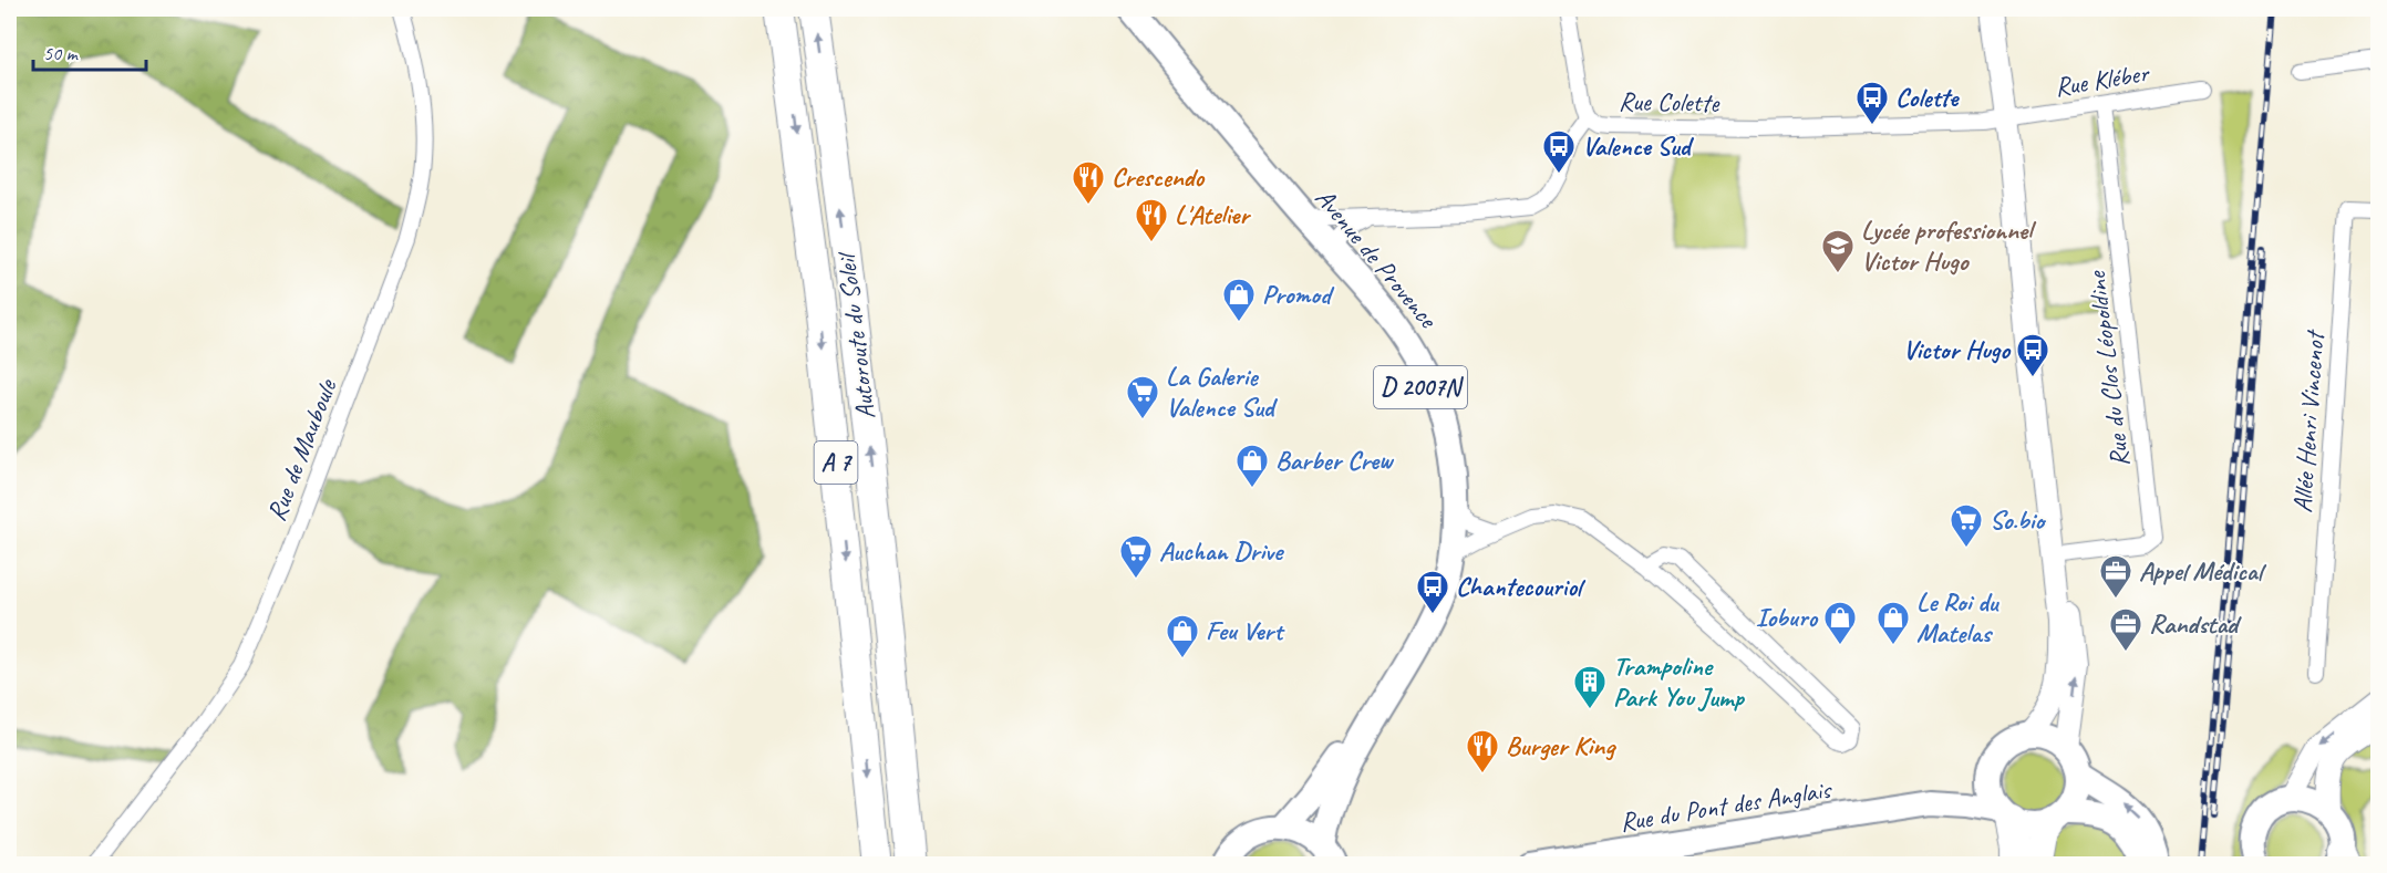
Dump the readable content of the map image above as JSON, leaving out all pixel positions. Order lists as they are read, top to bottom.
{
  "streets": {
    "highway": ["Autoroute du Soleil", "A 7"],
    "main road": ["Avenue de Provence", "D 2007N", "Rue du Pont des Anglais"],
    "street": [
      "Rue Kléber",
      "Rue Colette",
      "Rue du Clos Léopoldine",
      "Allée Henri Vincenot",
      "Rue de Mauboule"
    ]
  },
  "crossings": [
    ["Rue Kléber", "Rue Colette"],
    ["Rue Kléber", "Rue du Clos Léopoldine"],
    ["Rue Colette", "Avenue de Provence"]
  ],
  "places": {
    "bus stop": [
      "Colette",
      "Valence Sud",
      "Victor Hugo",
      "Chantecouriol"
    ],
    "restaurant": ["Crescendo", "L'Atelier", "Burger King"],
    "school or university": ["Lycée professionnel Victor Hugo"],
    "shop": [
      "Promod",
      "Barber Crew",
      "Ioburo",
      "Le Roi du Matelas",
      "Feu Vert"
    ],
    "supermarket": ["La Galerie Valence Sud", "So.bio", "Auchan Drive"],
    "office": ["Appel Médical", "Randstad"],
    "building": ["Trampoline Park You Jump"]
  },
  "scale_bar": "50 m"
}
